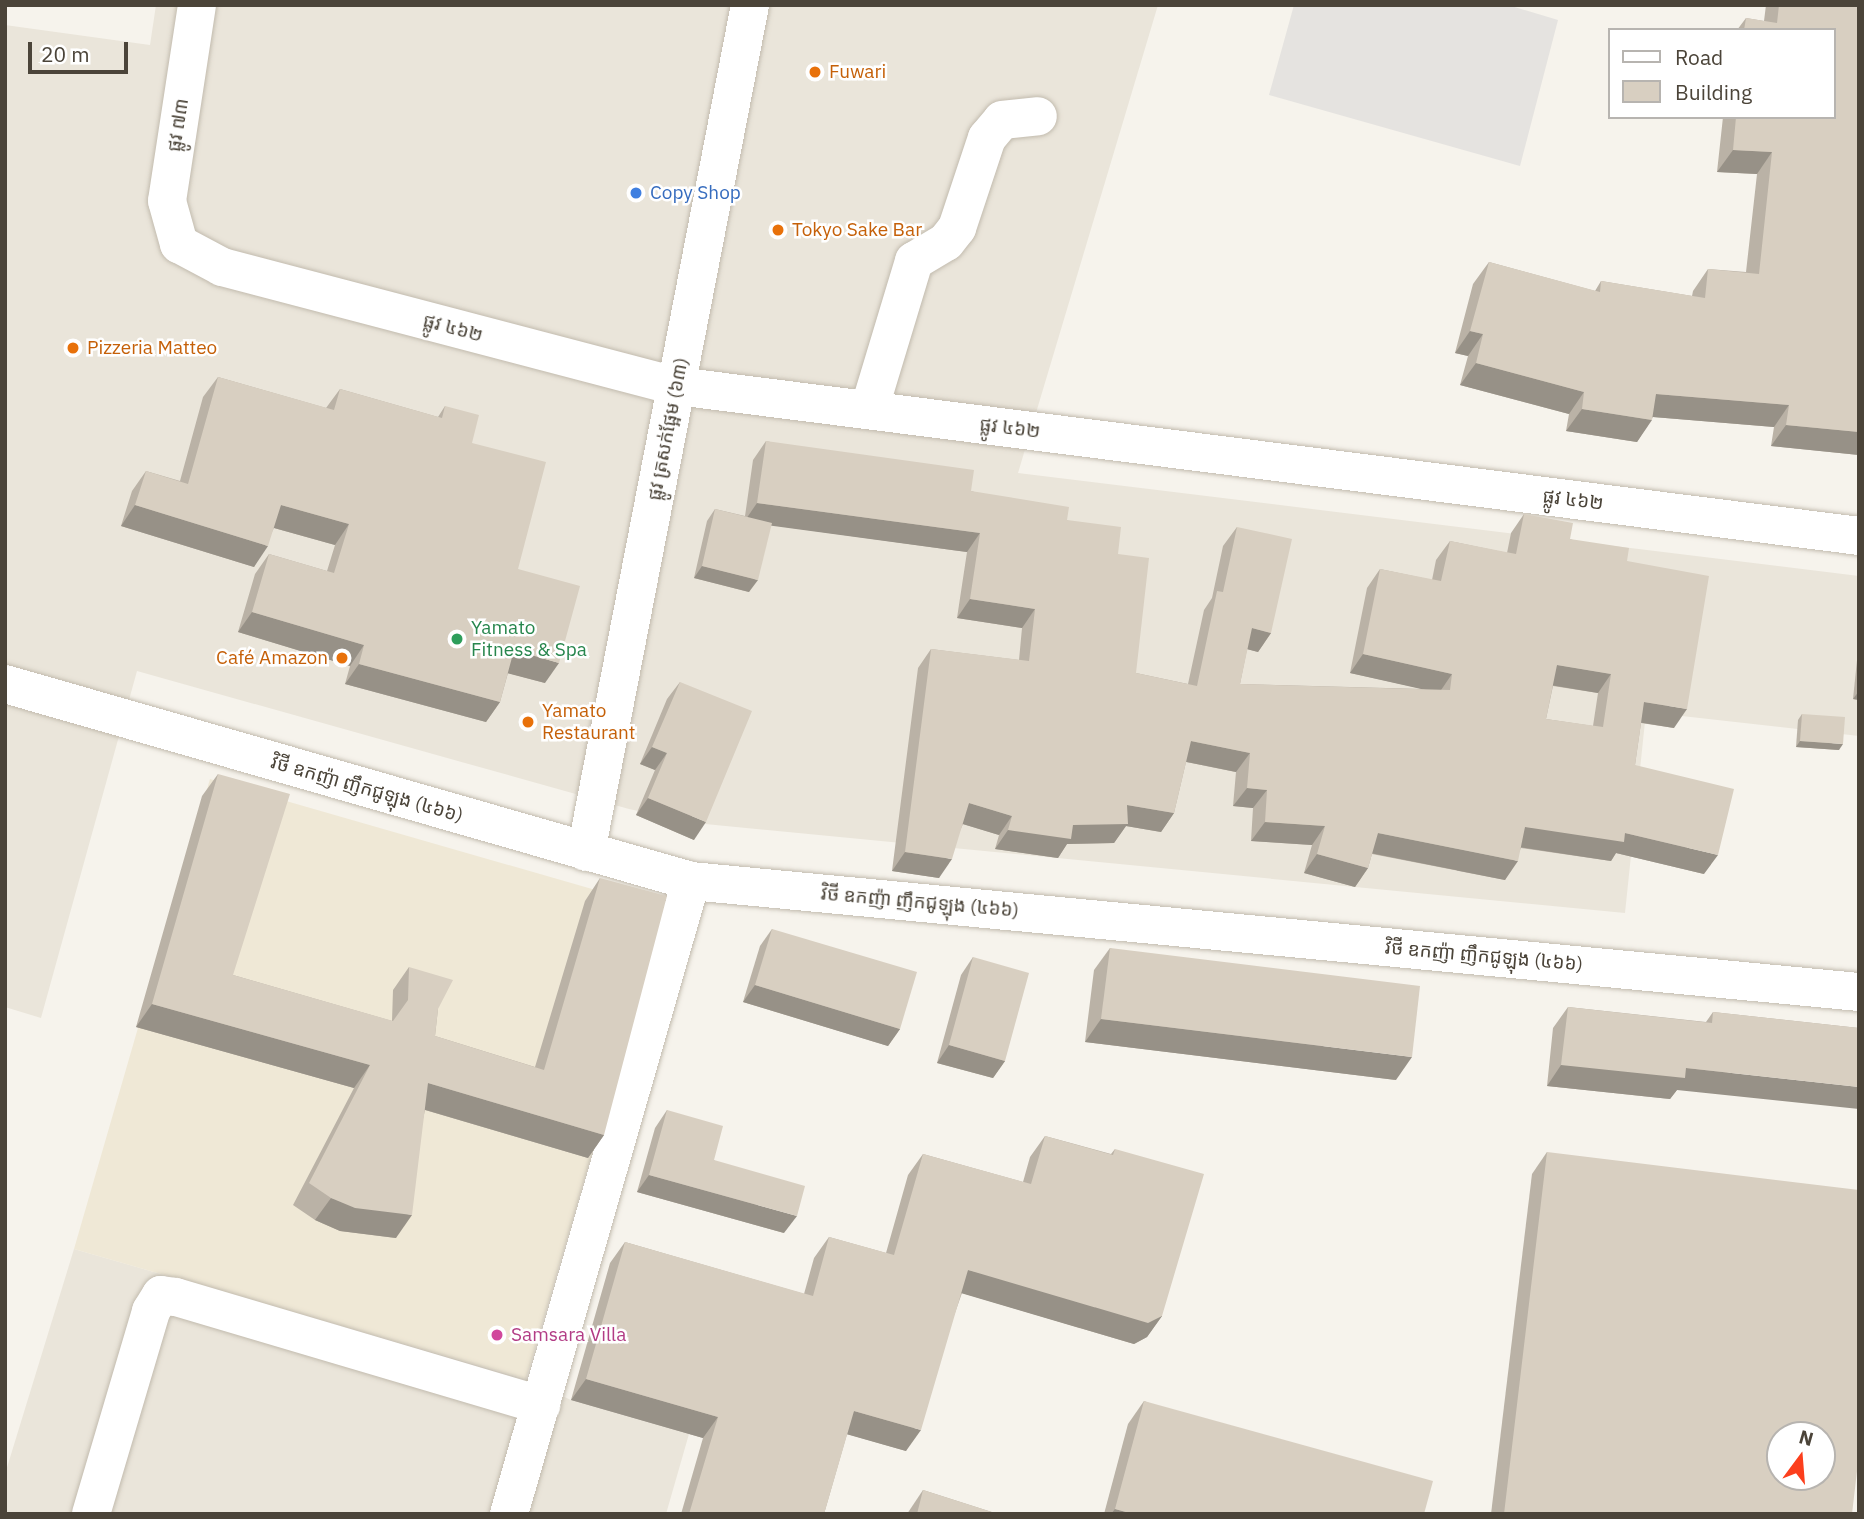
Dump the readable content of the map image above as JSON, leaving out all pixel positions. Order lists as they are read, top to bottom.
{
  "streets": {
    "street": [
      "ផ្លូវ ៧៣",
      "ផ្លូវ ៤៦២",
      "ផ្លូវ ត្រសក់ផ្អែម (៦៣)",
      "វិថី ឧកញ៉ា ញឹកជូឡុង (៤៦៦)"
    ]
  },
  "crossings": [
    ["ផ្លូវ ៧៣", "ផ្លូវ ៤៦២"],
    ["ផ្លូវ ៤៦២", "ផ្លូវ ត្រសក់ផ្អែម (៦៣)"],
    ["ផ្លូវ ត្រសក់ផ្អែម (៦៣)", "វិថី ឧកញ៉ា ញឹកជូឡុង (៤៦៦)"]
  ],
  "places": [
    "Fuwari",
    "Copy Shop",
    "Tokyo Sake Bar",
    "Pizzeria Matteo",
    "Yamato Fitness & Spa",
    "Café Amazon",
    "Yamato Restaurant",
    "Samsara Villa"
  ],
  "legend": ["Road", "Building"],
  "scale_bar": "20 m",
  "north": "top"
}
